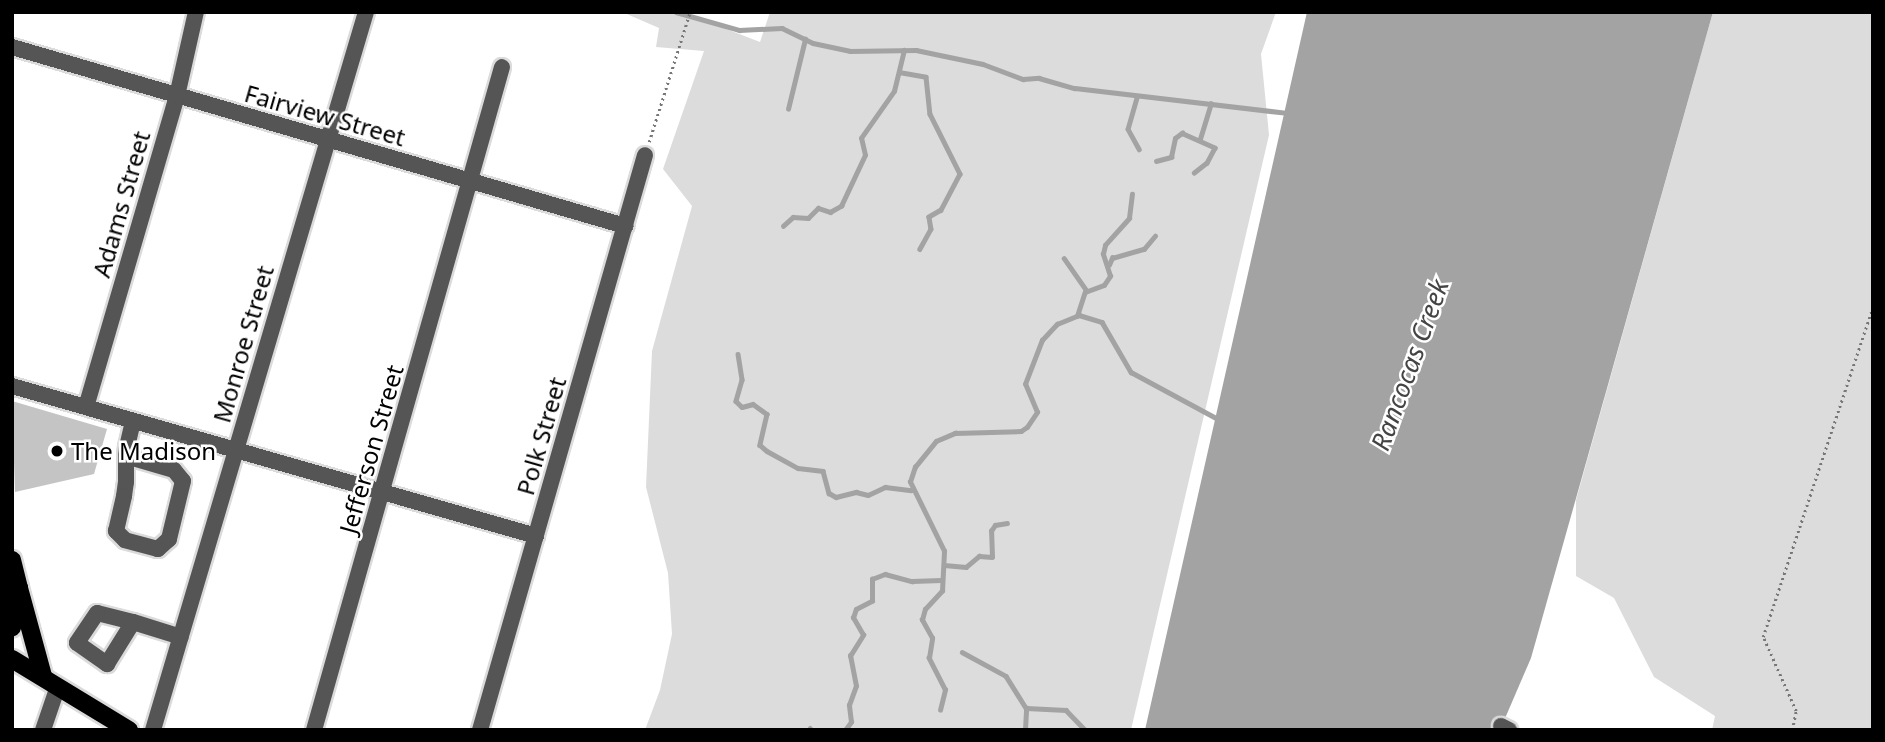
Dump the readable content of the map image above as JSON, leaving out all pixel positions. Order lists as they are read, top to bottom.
{
  "streets": {
    "street": [
      "Fairview Street",
      "Adams Street",
      "Monroe Street",
      "Polk Street",
      "Jefferson Street"
    ]
  },
  "crossings": [
    ["Fairview Street", "Adams Street"],
    ["Fairview Street", "Monroe Street"],
    ["Fairview Street", "Polk Street"],
    ["Fairview Street", "Jefferson Street"]
  ],
  "water": ["Rancocas Creek"],
  "places": ["The Madison"]
}
